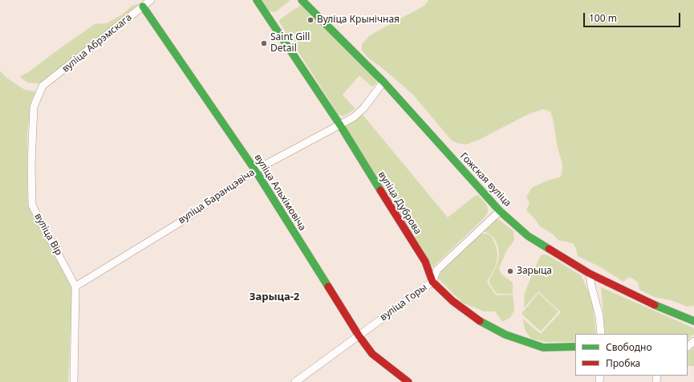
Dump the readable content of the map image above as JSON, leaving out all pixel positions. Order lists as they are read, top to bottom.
{
  "streets": {
    "street": [
      "вуліца Абрэмскага",
      "Гожская вуліца",
      "вуліца Альхімовіча",
      "вуліца Баранцэвіча",
      "вуліца Дуброва",
      "вуліца Вір",
      "вуліца Горы"
    ]
  },
  "crossings": [
    ["вуліца Абрэмскага", "вуліца Альхімовіча"],
    ["вуліца Абрэмскага", "вуліца Вір"],
    ["Гожская вуліца", "вуліца Баранцэвіча"],
    ["Гожская вуліца", "вуліца Горы"],
    ["вуліца Альхімовіча", "вуліца Баранцэвіча"],
    ["вуліца Альхімовіча", "вуліца Горы"],
    ["вуліца Баранцэвіча", "вуліца Дуброва"],
    ["вуліца Баранцэвіча", "вуліца Вір"],
    ["вуліца Дуброва", "вуліца Горы"]
  ],
  "districts": ["Зарыца-2"],
  "places": ["Вуліца Крынічная", "Saint Gill Detail", "Зарыца"],
  "legend": ["Свободно", "Пробка"],
  "scale_bar": "100 m"
}
